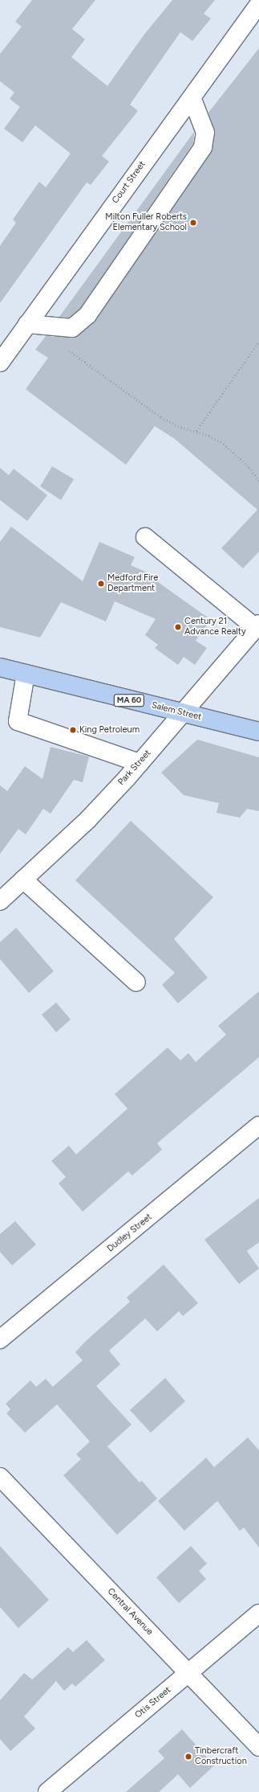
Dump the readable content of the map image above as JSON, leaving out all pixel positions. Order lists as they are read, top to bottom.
{
  "streets": {
    "main road": ["MA 60", "Salem Street"],
    "street": [
      "Court Street",
      "Park Street",
      "Dudley Street",
      "Central Avenue",
      "Otis Street"
    ]
  },
  "crossings": [
    ["Salem Street", "Park Street"],
    ["Central Avenue", "Otis Street"]
  ],
  "places": [
    "Milton Fuller Roberts Elementary School",
    "Medford Fire Department",
    "Century 21 Advance Realty",
    "King Petroleum",
    "Tinbercraft Construction"
  ]
}
